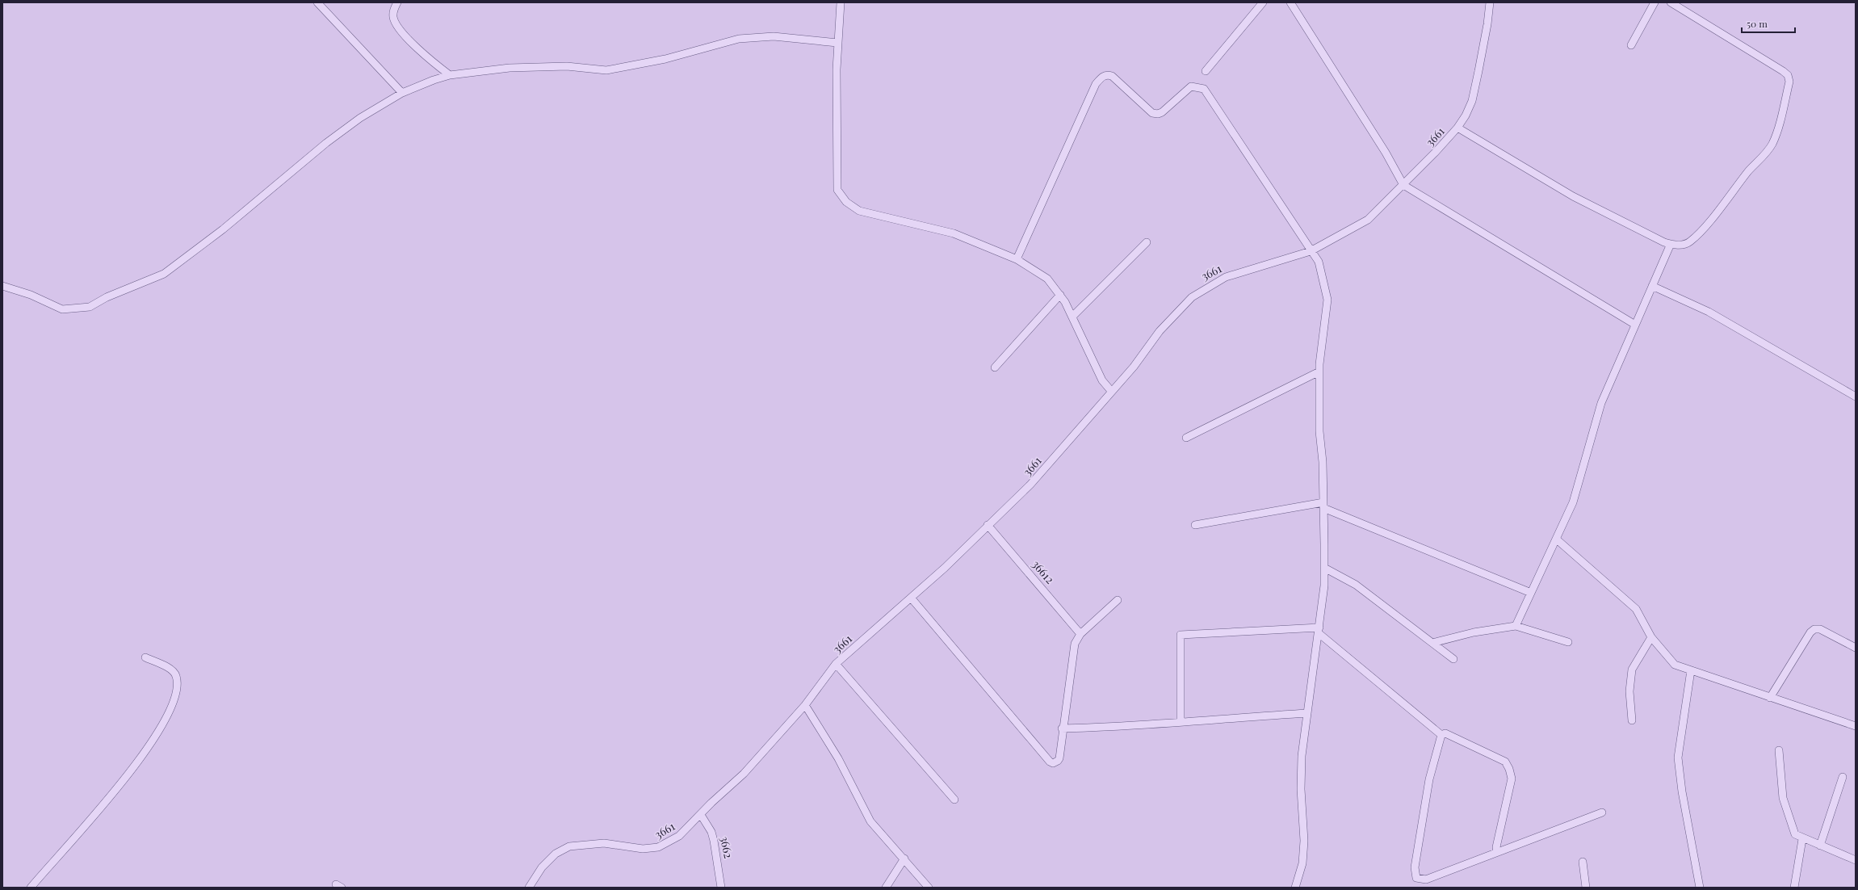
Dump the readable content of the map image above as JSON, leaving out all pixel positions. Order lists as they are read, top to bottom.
{
  "streets": {
    "street": ["3661", "36612", "3662"]
  },
  "crossings": [
    ["3661", "36612"],
    ["3661", "3662"]
  ],
  "scale_bar": "50 m"
}
